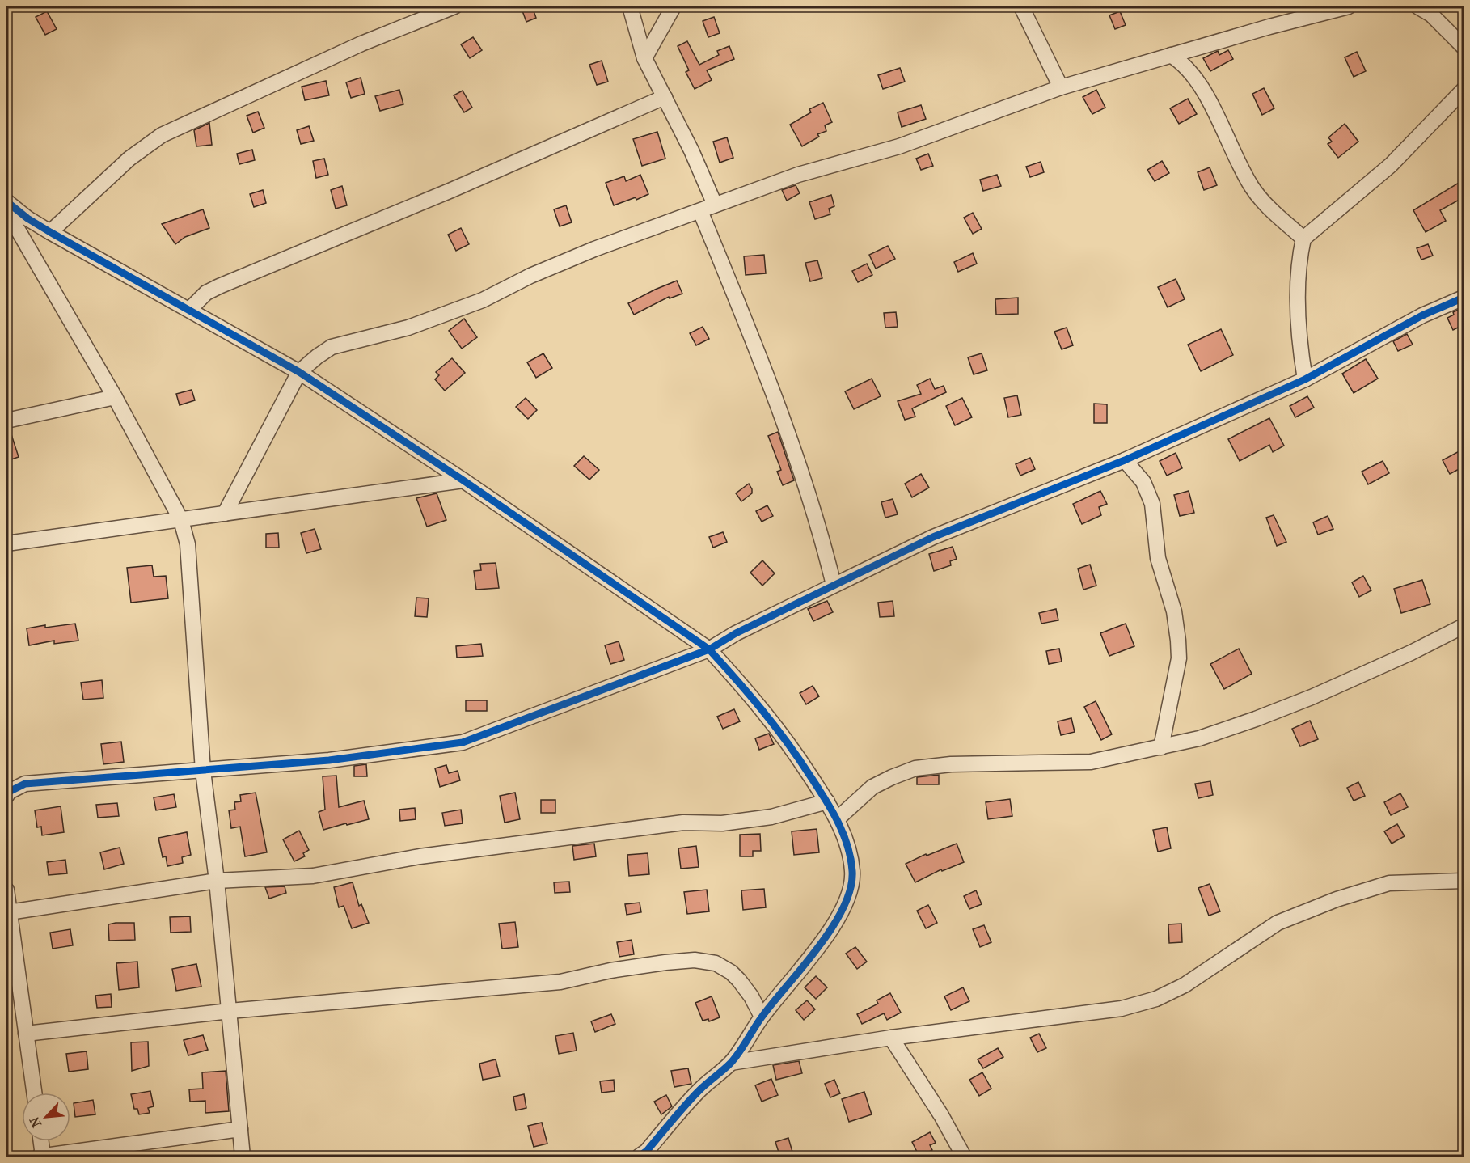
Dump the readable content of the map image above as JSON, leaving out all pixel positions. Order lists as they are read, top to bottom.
{
  "north": "bottom left"
}
